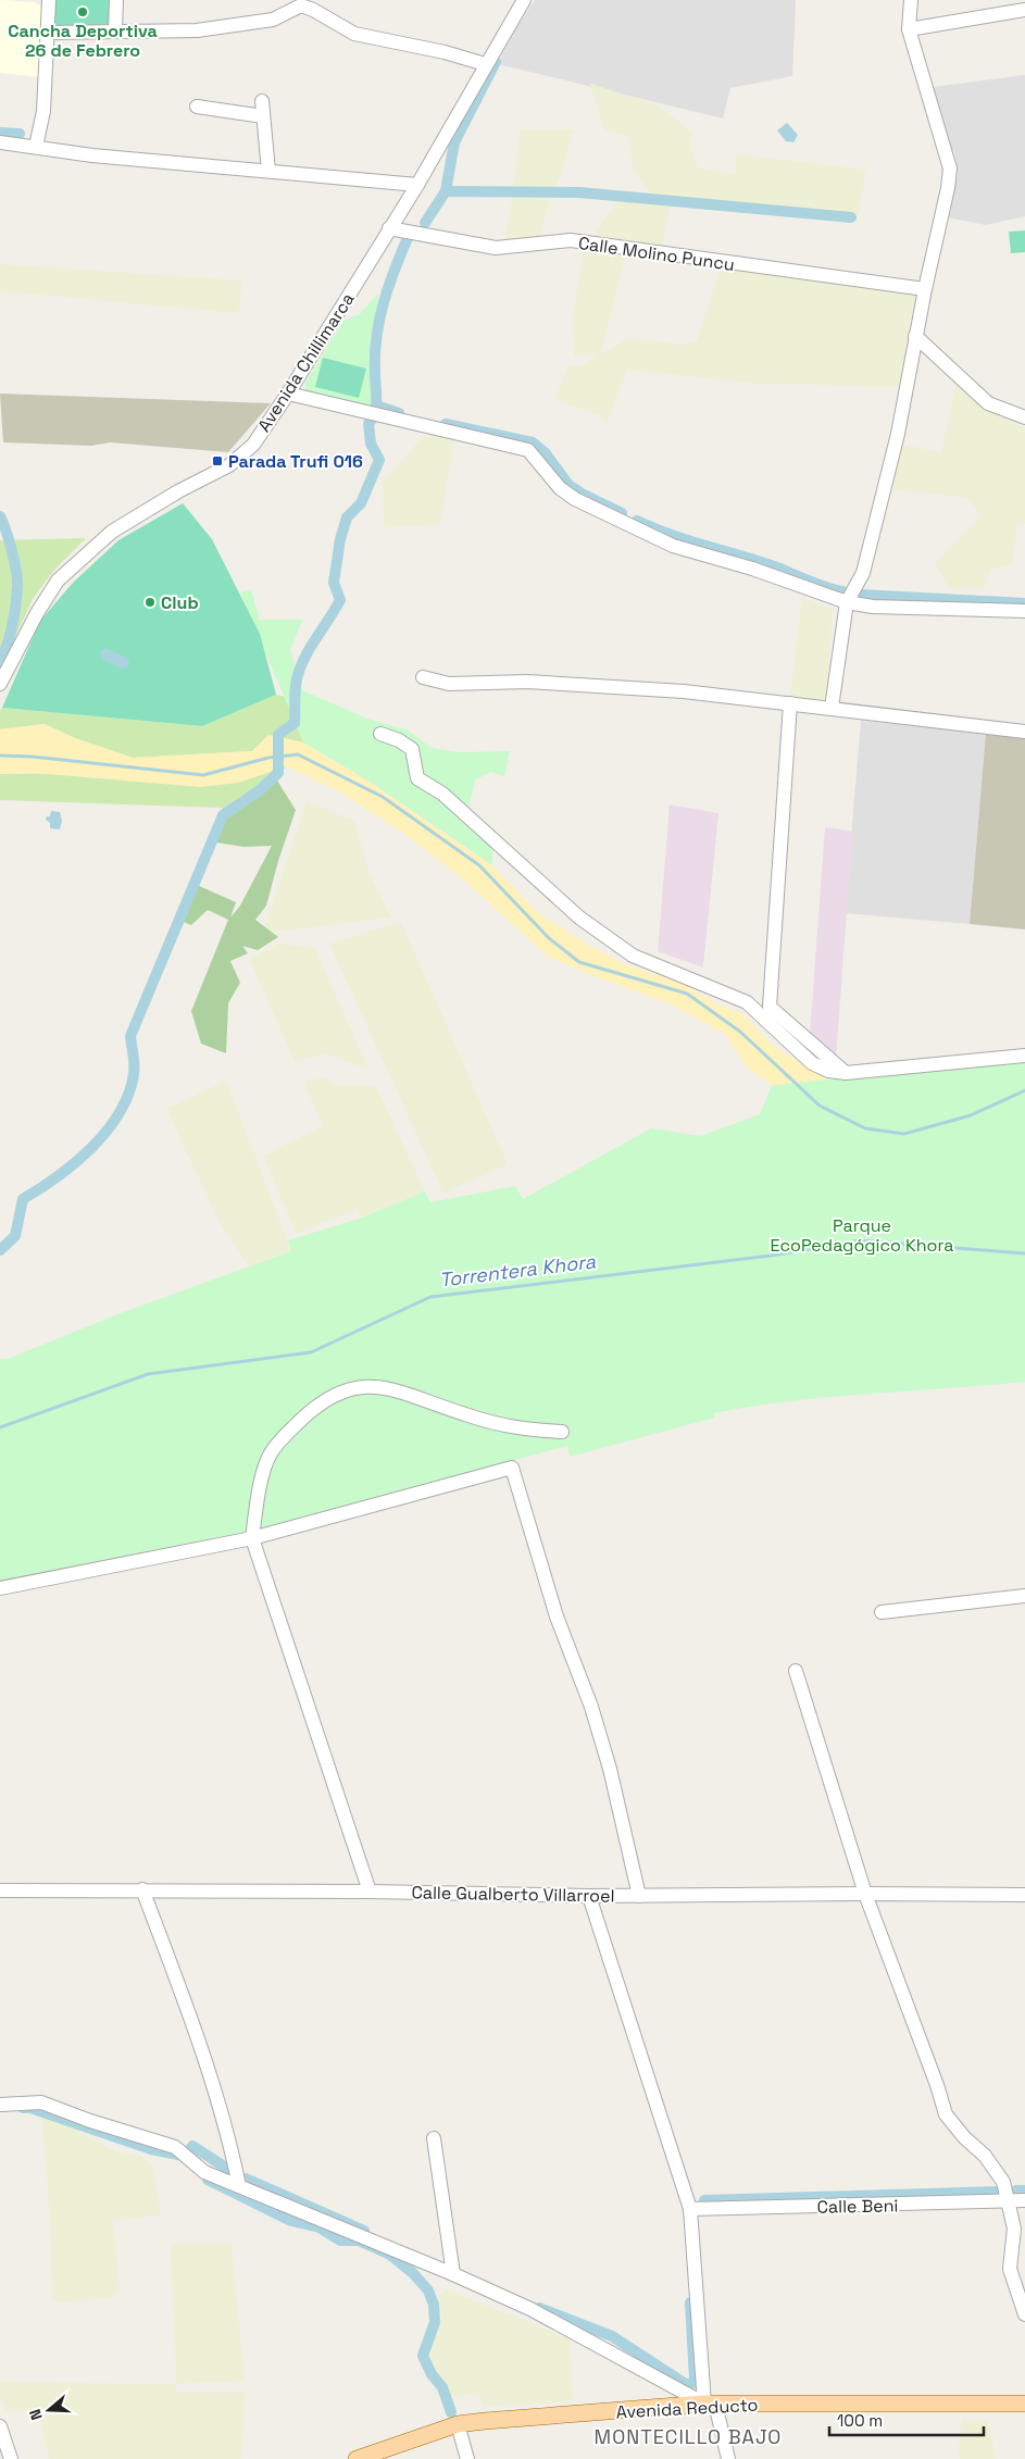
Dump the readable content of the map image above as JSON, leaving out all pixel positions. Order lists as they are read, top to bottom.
{
  "streets": {
    "main road": ["Avenida Reducto"],
    "street": [
      "Calle Molino Puncu",
      "Avenida Chillimarca",
      "Calle Gualberto Villarroel",
      "Calle Beni"
    ]
  },
  "crossings": [
    ["Calle Molino Puncu", "Avenida Chillimarca"]
  ],
  "districts": ["MONTECILLO BAJO"],
  "water": ["Torrentera Khora"],
  "parks": ["Parque EcoPedagógico Khora"],
  "places": {
    "other": ["Cancha Deportiva 26 de Febrero", "Club"],
    "transit": ["Parada Trufi 016"]
  },
  "scale_bar": "100 m",
  "north": "left"
}
